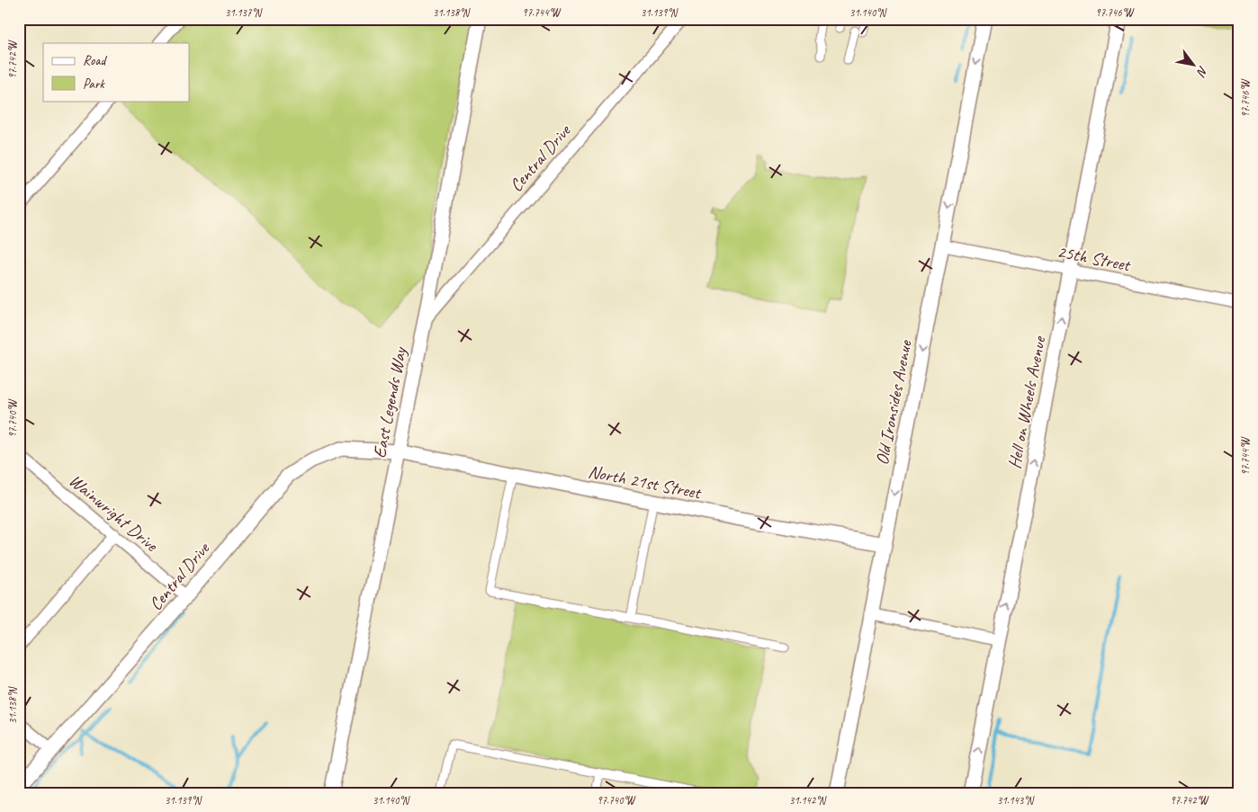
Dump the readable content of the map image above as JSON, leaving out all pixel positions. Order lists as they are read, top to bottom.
{
  "streets": {
    "street": [
      "Central Drive",
      "25th Street",
      "East Legends Way",
      "Old Ironsides Avenue",
      "Hell on Wheels Avenue",
      "North 21st Street",
      "Wainwright Drive"
    ]
  },
  "crossings": [
    ["Central Drive", "East Legends Way"],
    ["Central Drive", "North 21st Street"],
    ["Central Drive", "Wainwright Drive"],
    ["25th Street", "Old Ironsides Avenue"],
    ["25th Street", "Hell on Wheels Avenue"],
    ["East Legends Way", "North 21st Street"],
    ["Old Ironsides Avenue", "North 21st Street"]
  ],
  "one_way": ["Old Ironsides Avenue", "Hell on Wheels Avenue"],
  "legend": ["Road", "Park"],
  "north": "bottom right",
  "coordinates": [
    "31.137°N",
    "31.138°N",
    "97.744°W",
    "31.139°N",
    "31.140°N",
    "97.746°W",
    "97.742°W",
    "97.740°W",
    "31.142°N",
    "31.143°N"
  ]
}
